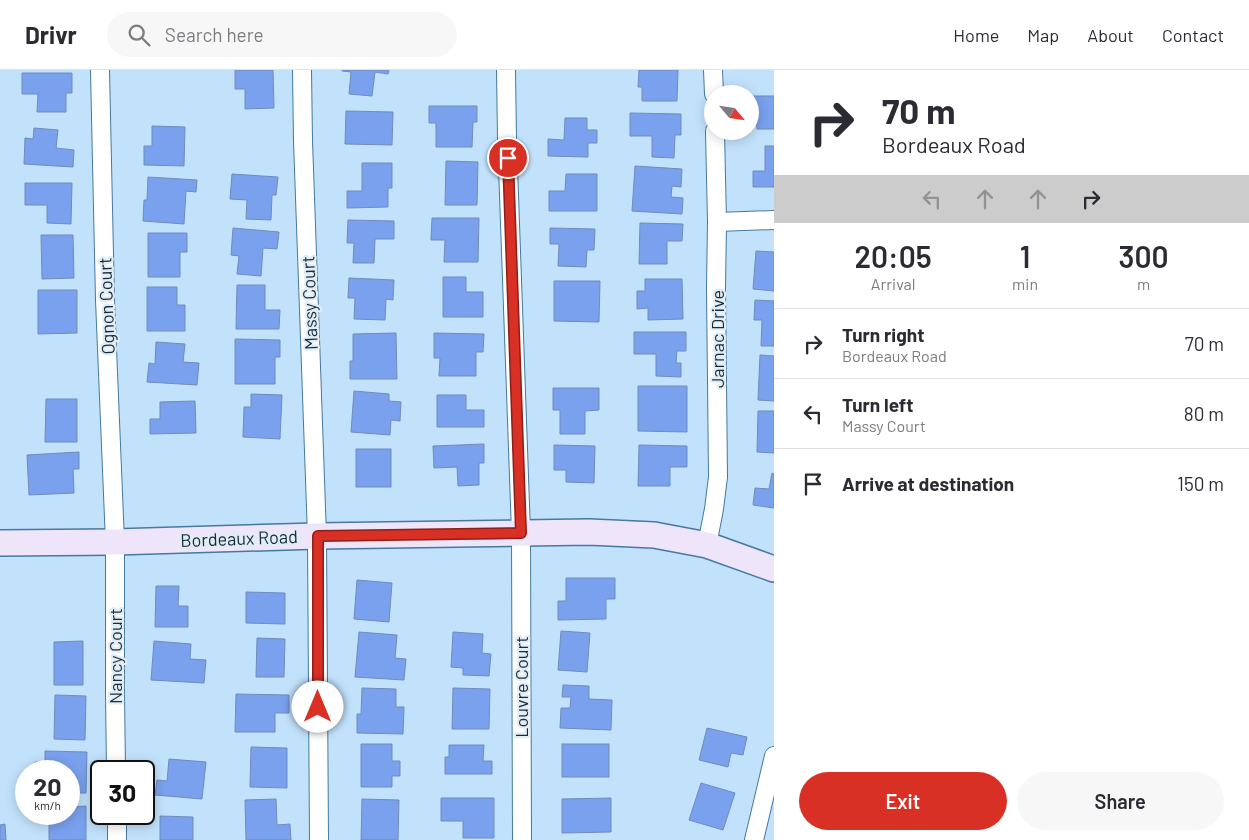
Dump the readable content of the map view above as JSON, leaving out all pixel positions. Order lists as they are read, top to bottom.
{
  "streets": {
    "street": [
      "Massy Court",
      "Ognon Court",
      "Jarnac Drive",
      "Bordeaux Road",
      "Nancy Court",
      "Louvre Court"
    ]
  },
  "crossings": [
    ["Massy Court", "Bordeaux Road"],
    ["Ognon Court", "Bordeaux Road"],
    ["Ognon Court", "Nancy Court"],
    ["Jarnac Drive", "Bordeaux Road"],
    ["Bordeaux Road", "Nancy Court"],
    ["Bordeaux Road", "Louvre Court"]
  ],
  "north": "bottom right",
  "page": {
    "header": "Drivr",
    "search": "Search here",
    "nav": [
      "Home",
      "Map",
      "About",
      "Contact"
    ],
    "turn": ["70 m", "Bordeaux Road"],
    "eta": [
      "20:05",
      "Arrival",
      "1",
      "min",
      "300",
      "m"
    ],
    "list": [
      {
        "name": "Turn right",
        "note": "Bordeaux Road",
        "value": "70 m"
      },
      {
        "name": "Turn left",
        "note": "Massy Court",
        "value": "80 m"
      },
      {
        "name": "Arrive at destination",
        "value": "150 m"
      }
    ],
    "speed": "20 km/h",
    "limit": "30",
    "buttons": ["Exit", "Share"]
  }
}
